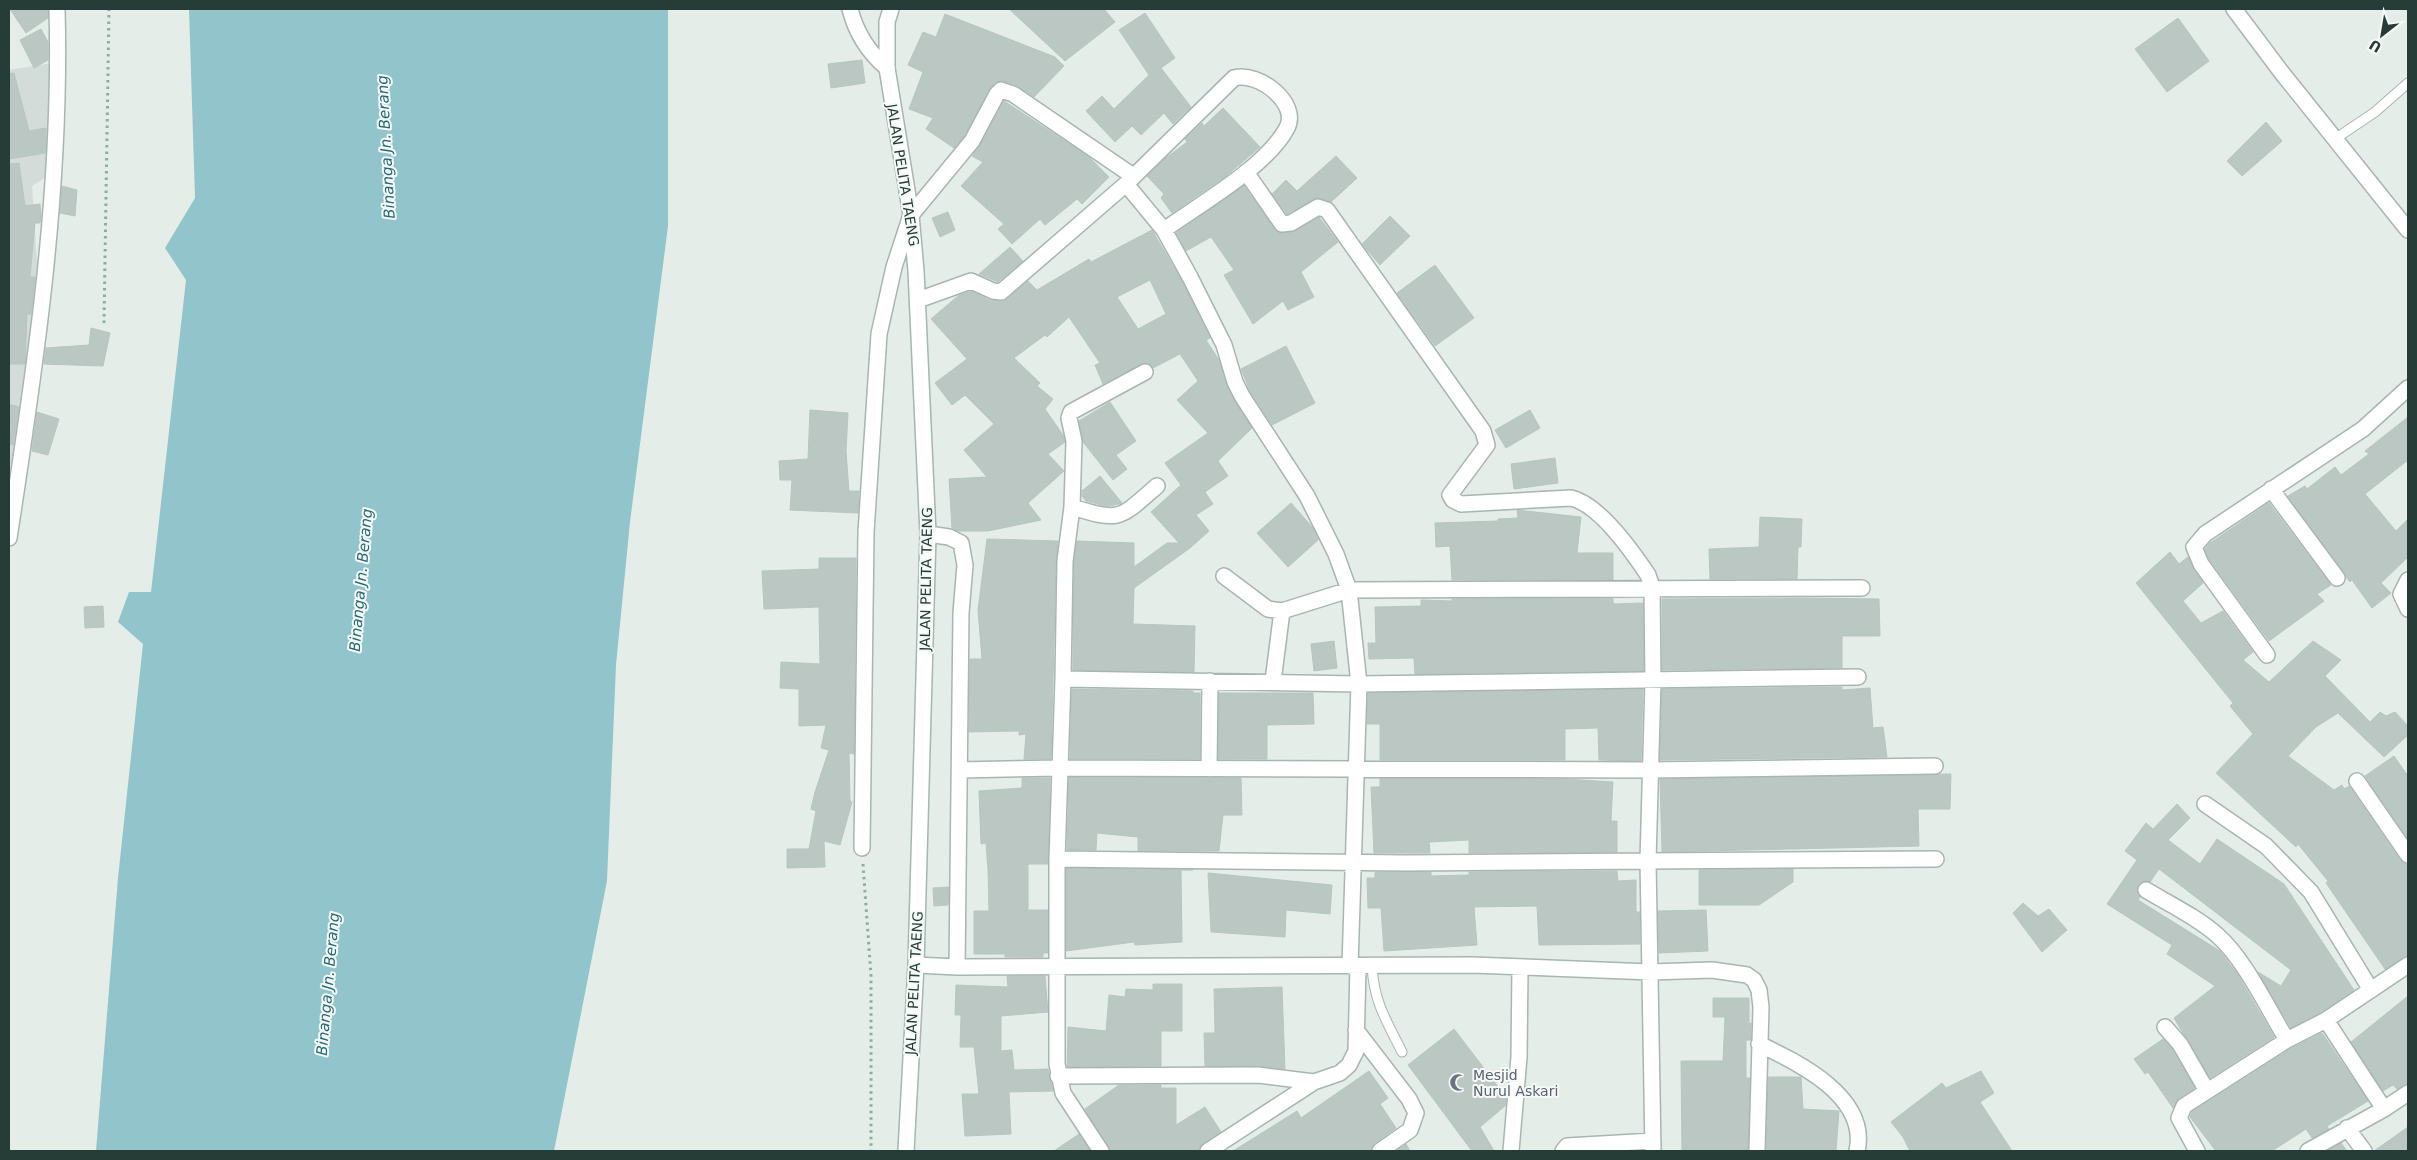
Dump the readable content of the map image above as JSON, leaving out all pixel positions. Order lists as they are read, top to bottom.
{
  "streets": {
    "street": ["JALAN PELITA TAENG"]
  },
  "water": ["Binanga Jn. Berang"],
  "places": {
    "mosque": ["Mesjid Nurul Askari"]
  },
  "north": "bottom left"
}
